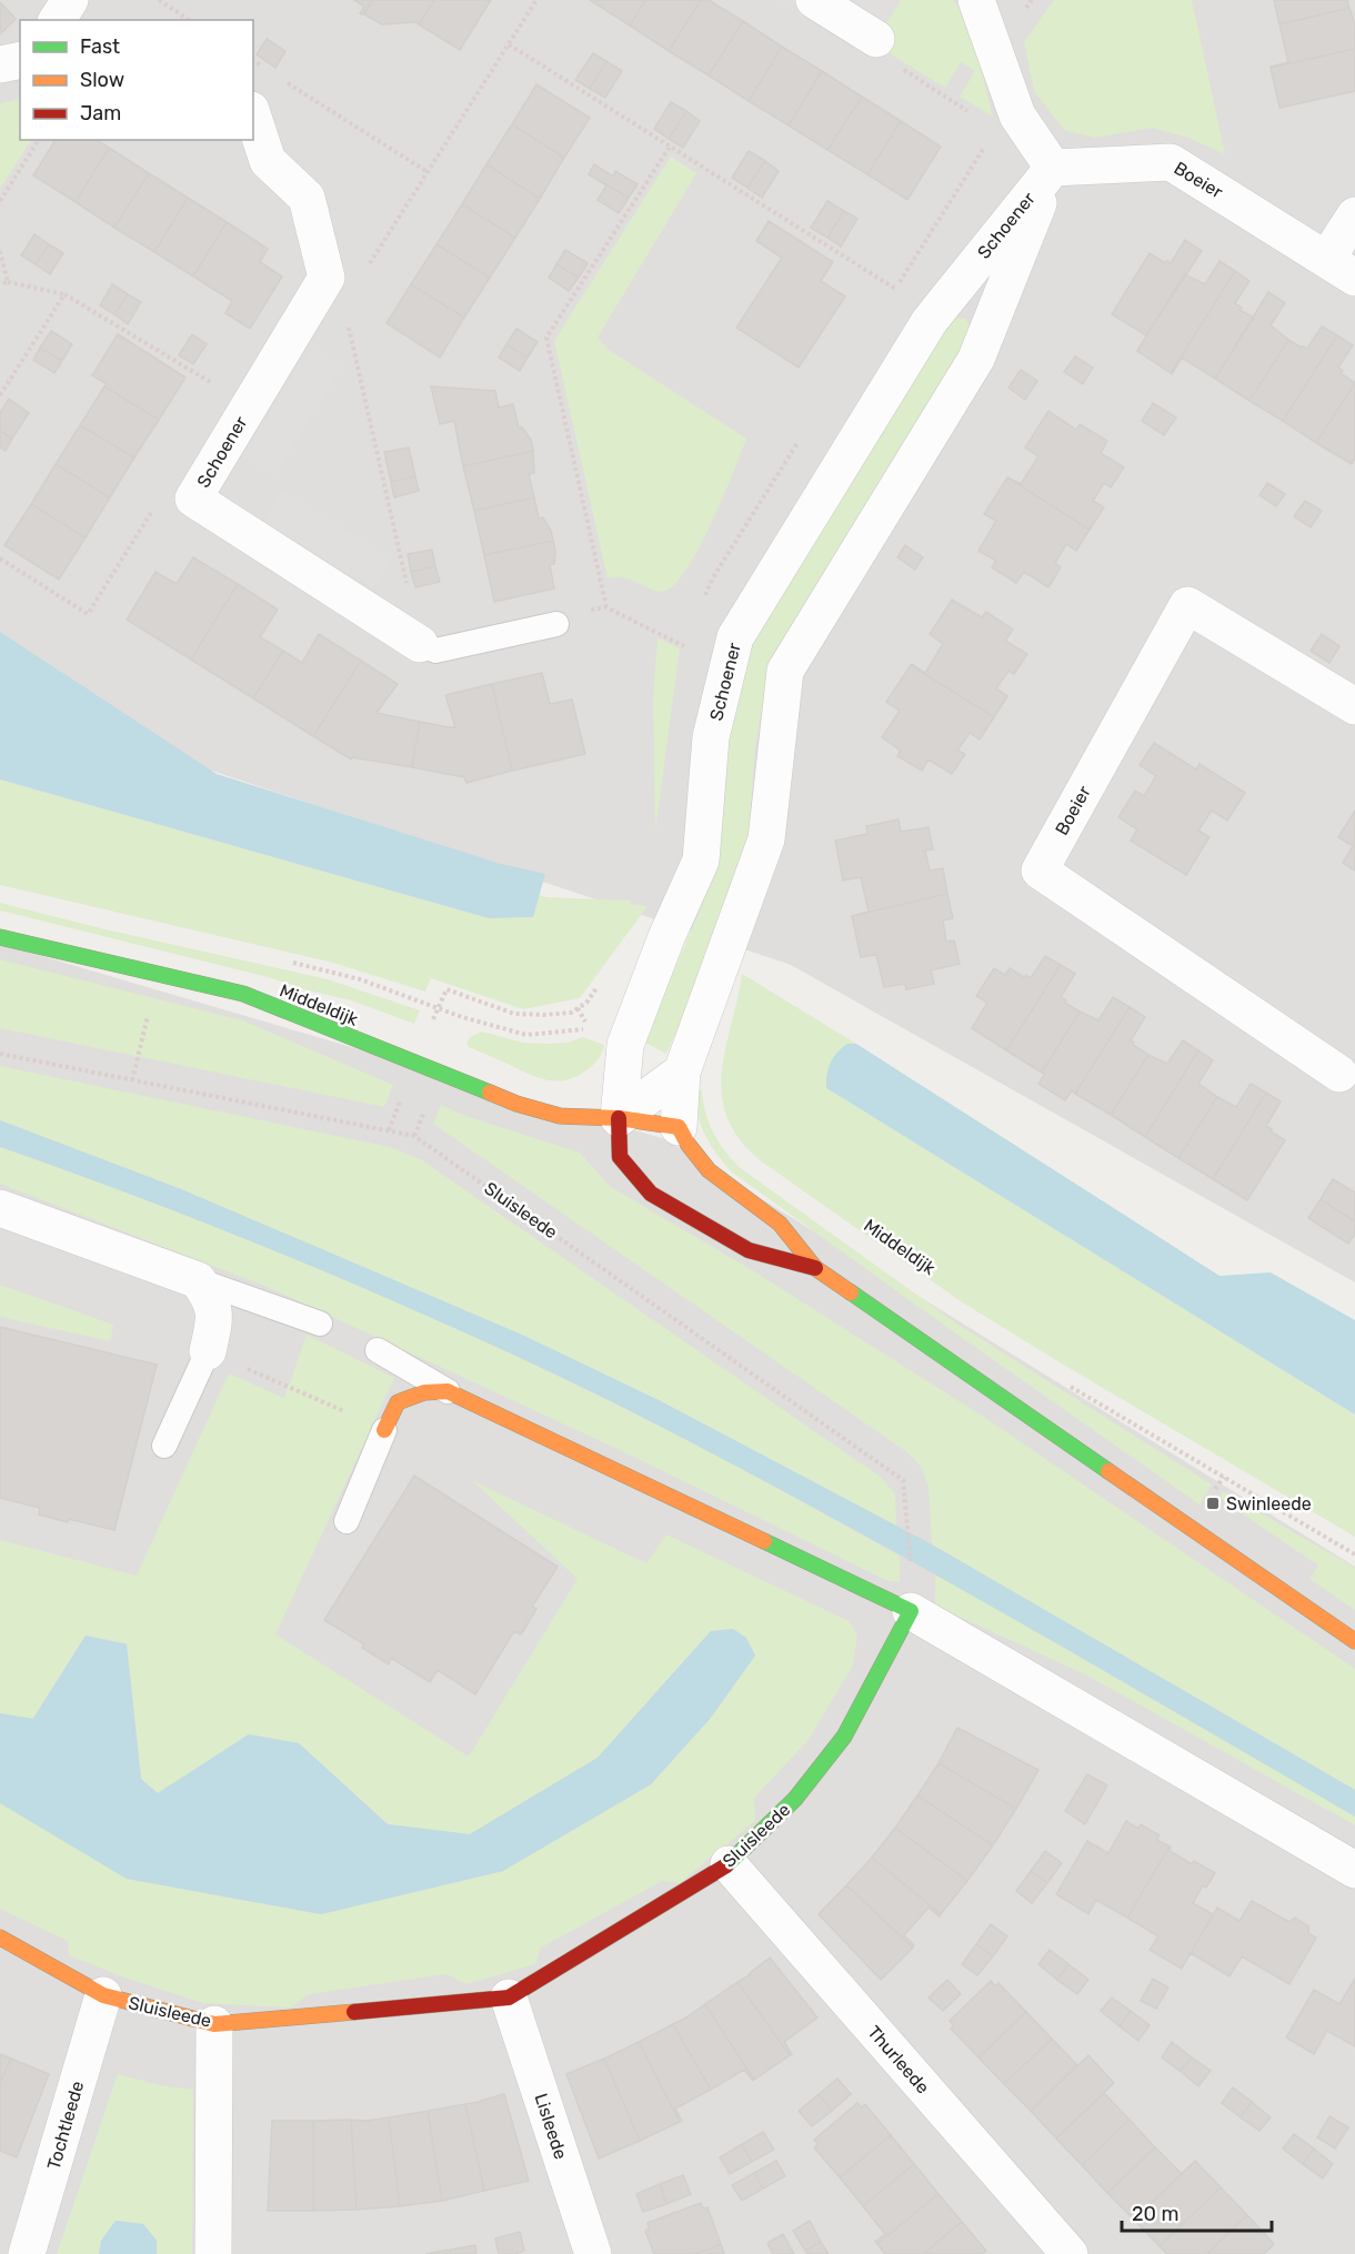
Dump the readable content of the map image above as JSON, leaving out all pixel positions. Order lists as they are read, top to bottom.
{
  "streets": {
    "street": [
      "Boeier",
      "Schoener",
      "Middeldijk",
      "Sluisleede",
      "Thurleede",
      "Tochtleede",
      "Lisleede"
    ]
  },
  "crossings": [
    ["Boeier", "Schoener"],
    ["Schoener", "Middeldijk"],
    ["Sluisleede", "Thurleede"],
    ["Sluisleede", "Tochtleede"],
    ["Sluisleede", "Lisleede"]
  ],
  "places": {
    "transit": ["Swinleede"]
  },
  "legend": ["Fast", "Slow", "Jam"],
  "scale_bar": "20 m"
}
